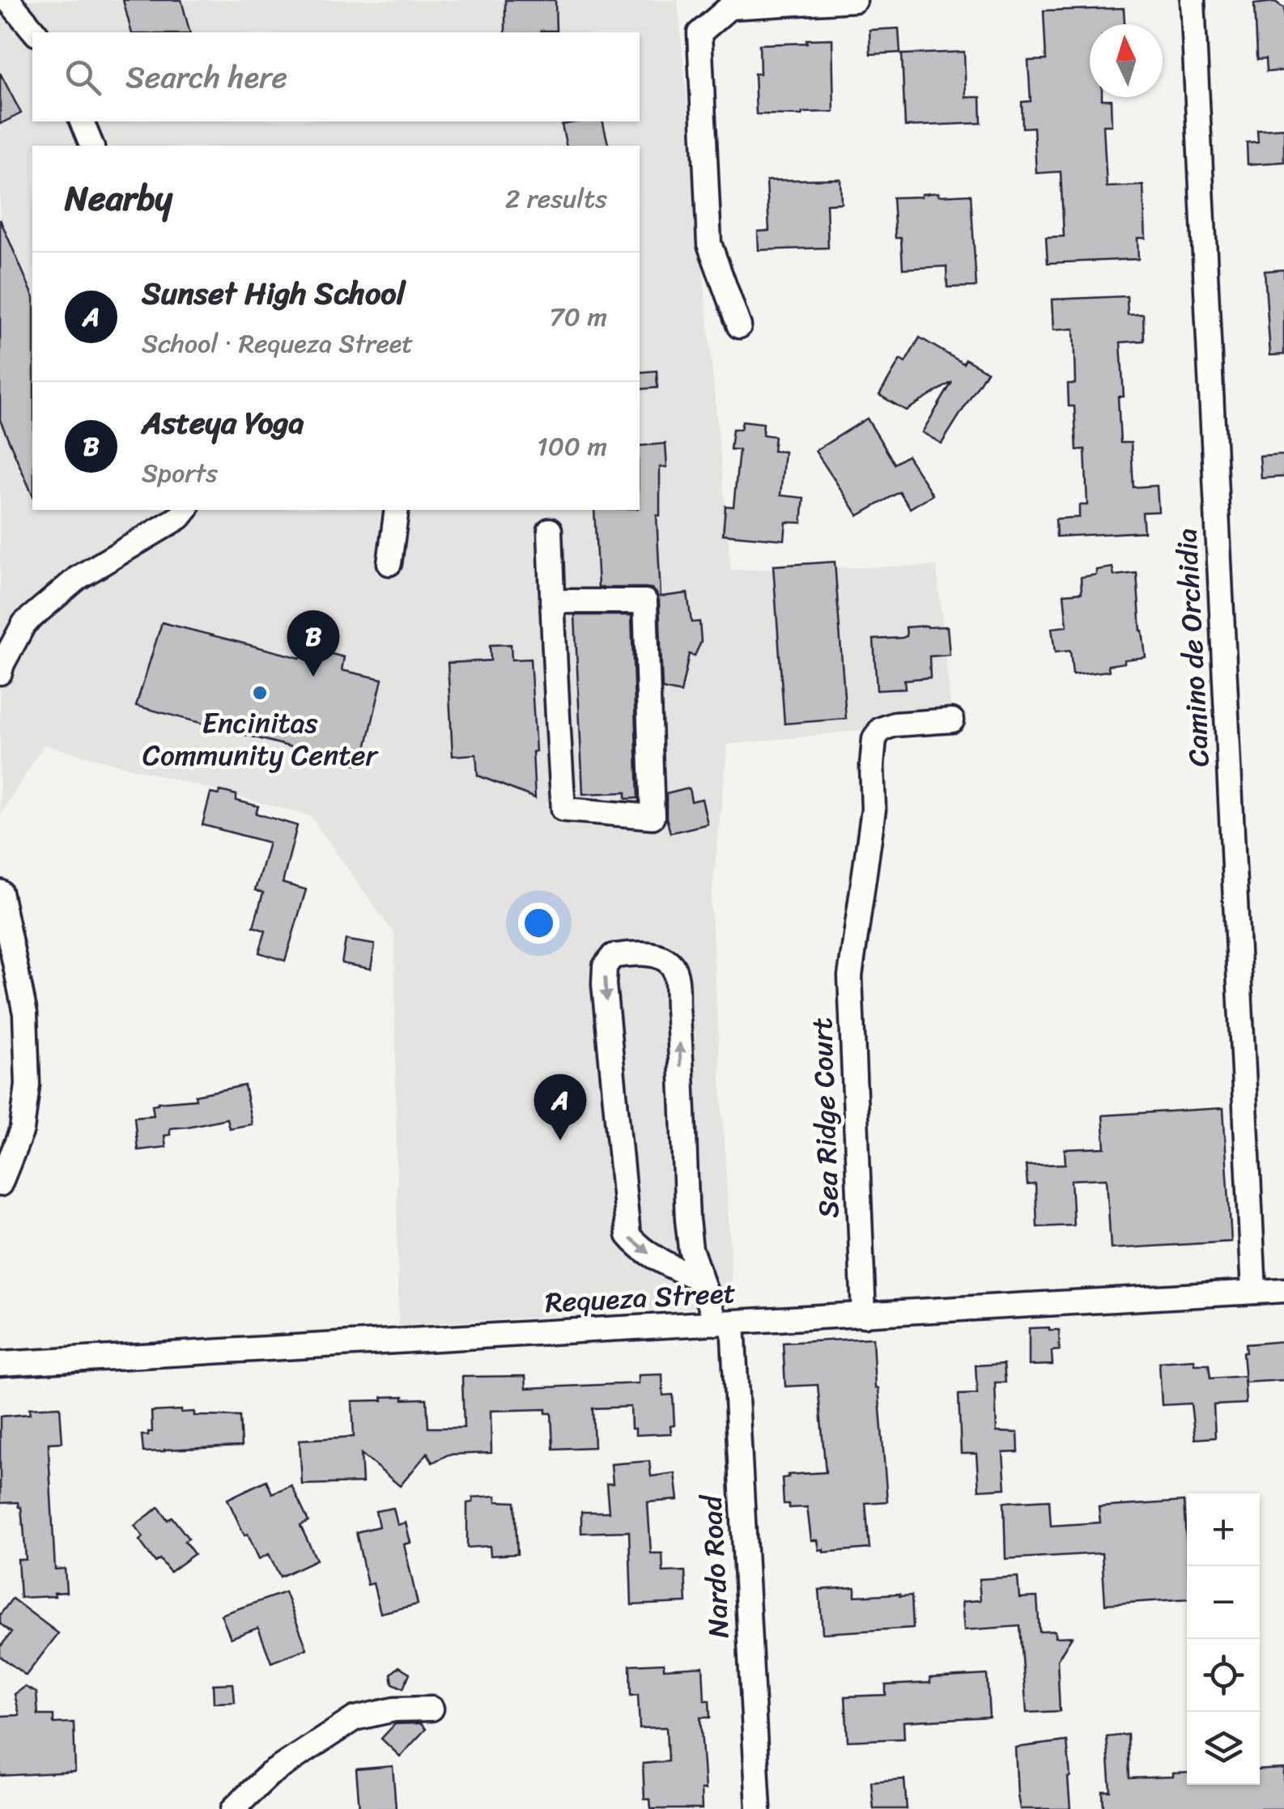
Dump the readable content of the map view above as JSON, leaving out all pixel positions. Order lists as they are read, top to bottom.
{
  "streets": {
    "street": [
      "Camino de Orchidia",
      "Sea Ridge Court",
      "Requeza Street",
      "Nardo Road"
    ]
  },
  "crossings": [
    ["Camino de Orchidia", "Requeza Street"],
    ["Sea Ridge Court", "Requeza Street"],
    ["Requeza Street", "Nardo Road"]
  ],
  "places": ["Encinitas Community Center"],
  "north": "top",
  "page": {
    "search": "Search here",
    "heading": ["Nearby", "2 results"],
    "list": [
      {
        "mark": "A",
        "name": "Sunset High School",
        "note": "School · Requeza Street",
        "value": "70 m"
      },
      {
        "mark": "B",
        "name": "Asteya Yoga",
        "note": "Sports",
        "value": "100 m"
      }
    ],
    "pins": ["B", "A"],
    "map_buttons": ["+", "−"]
  }
}
